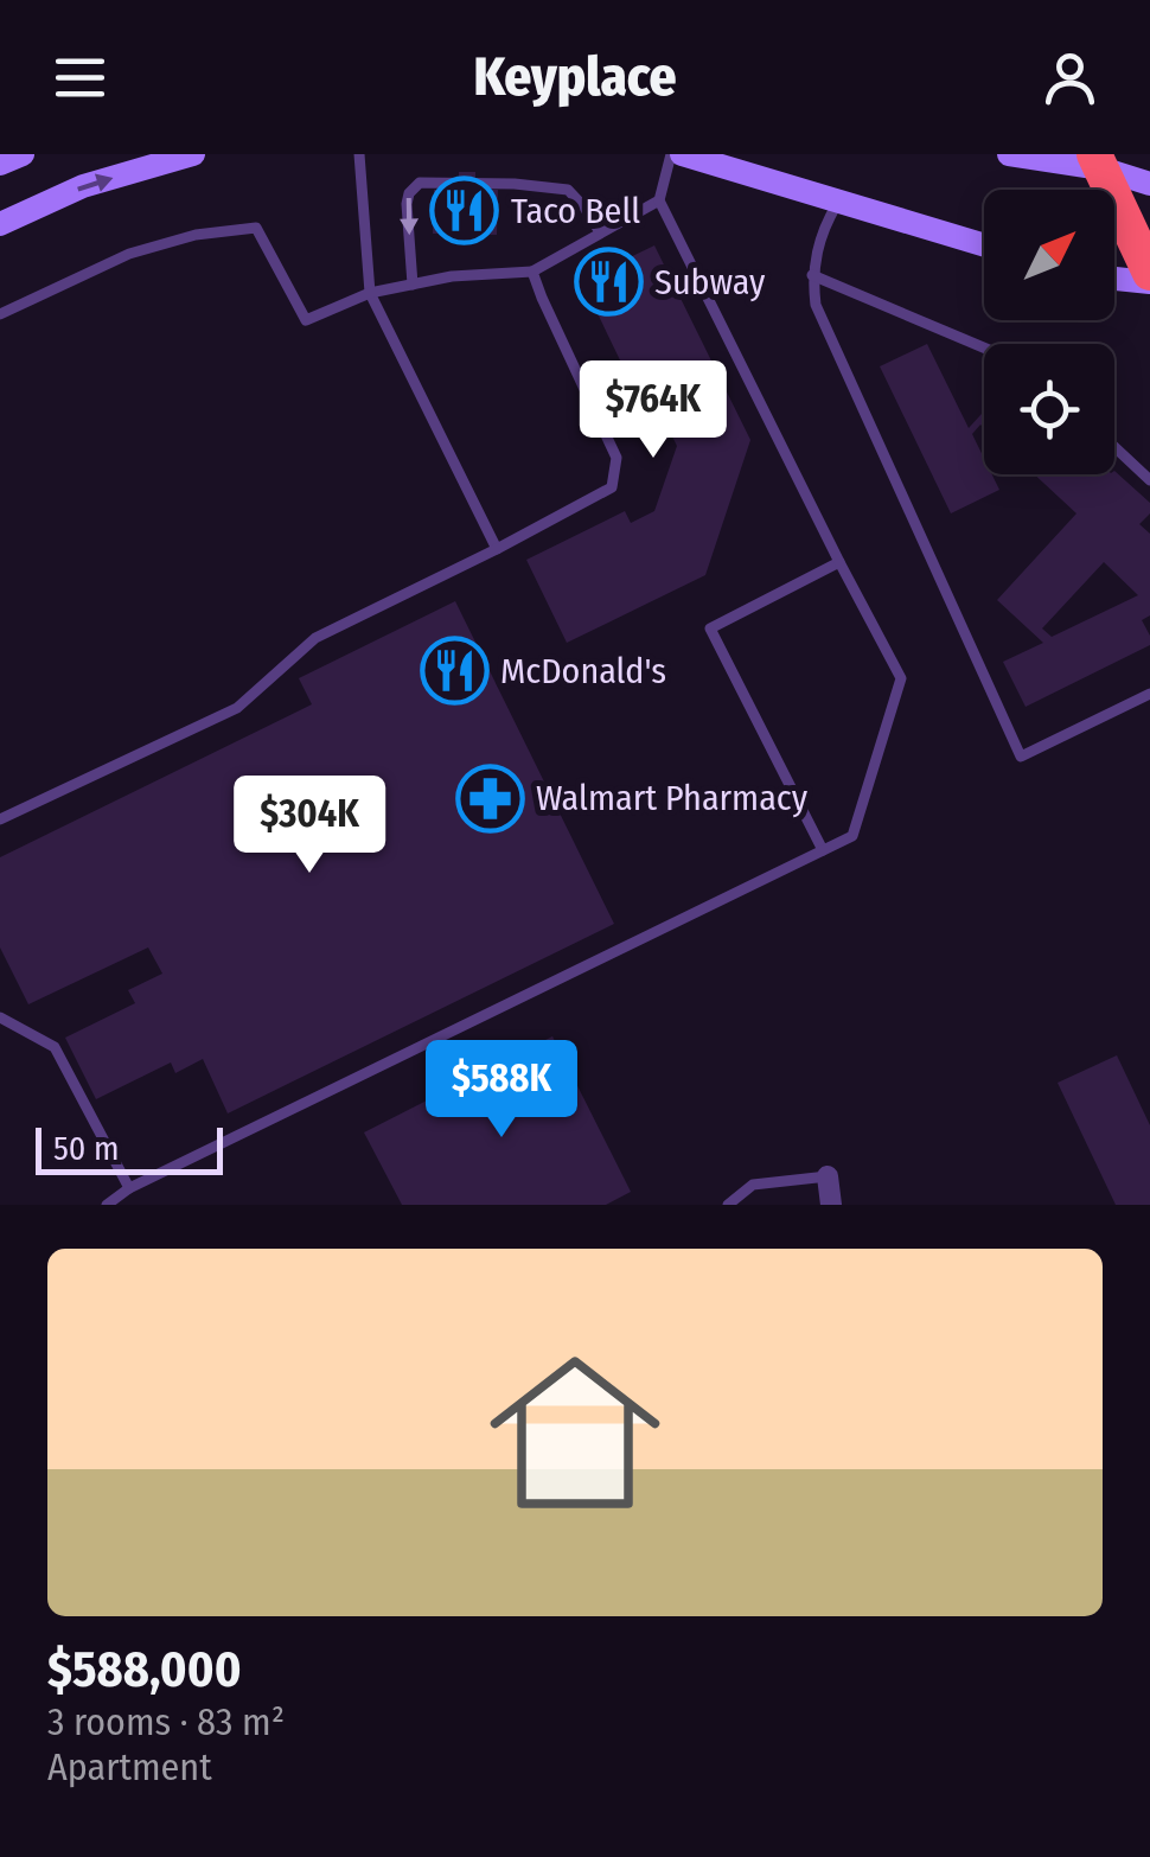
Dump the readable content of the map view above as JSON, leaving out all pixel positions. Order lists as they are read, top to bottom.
{
  "places": {
    "restaurant": ["Taco Bell", "Subway", "McDonald's"],
    "pharmacy": ["Walmart Pharmacy"]
  },
  "scale_bar": "50 m",
  "north": "top right",
  "page": {
    "header": "Keyplace",
    "price": ["$764K", "$304K", "$588K"],
    "scale": "50 m",
    "list": [
      {
        "name": "$588,000",
        "note": "3 rooms · 83 m² · Apartment"
      }
    ]
  }
}
